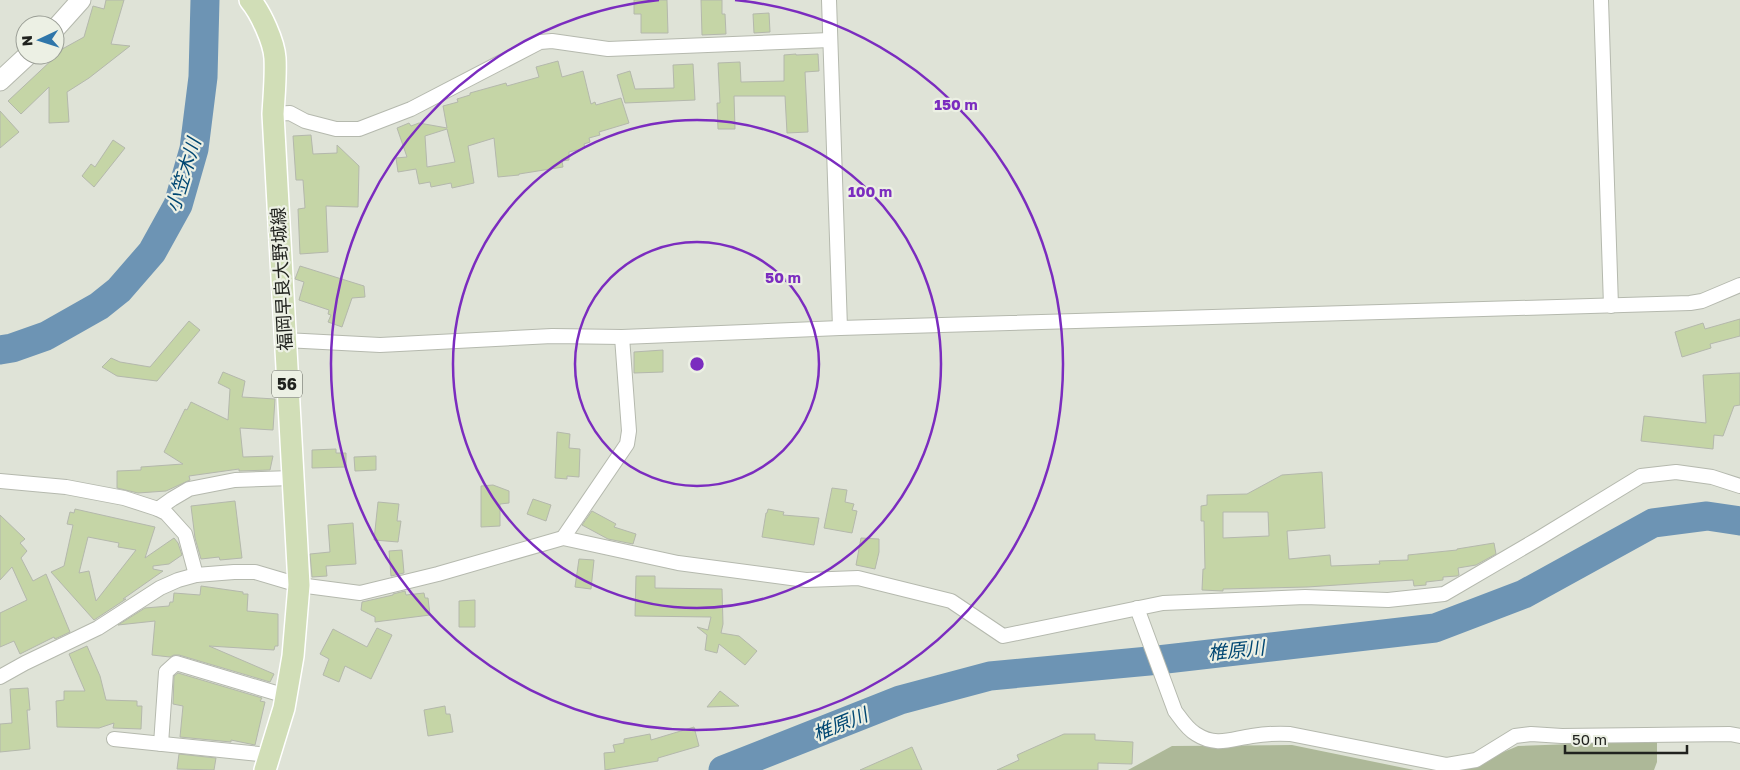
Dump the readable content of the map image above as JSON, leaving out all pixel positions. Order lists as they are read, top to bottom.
{
  "streets": {
    "main road": ["福岡早良大野城線", "56"]
  },
  "water": ["小笠木川", "椎原川"],
  "scale_bar": "50 m",
  "north": "left",
  "rings": ["150 m", "100 m", "50 m"]
}
